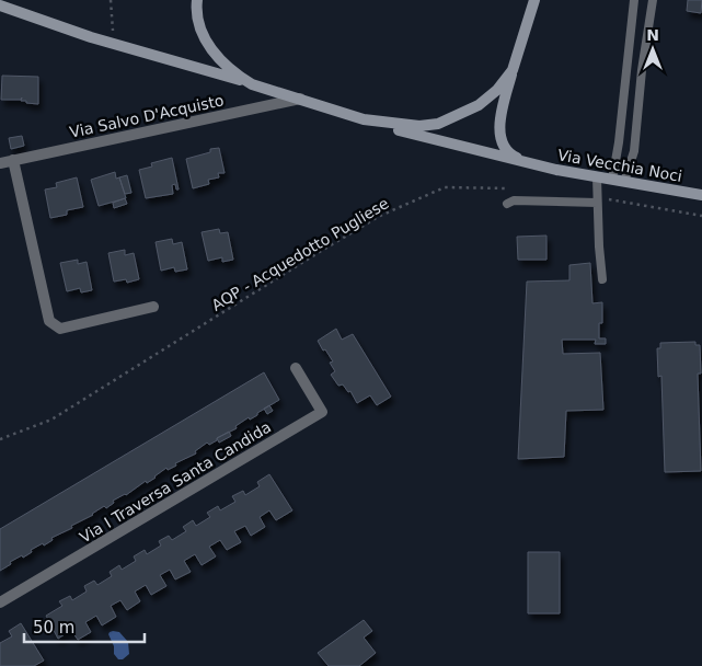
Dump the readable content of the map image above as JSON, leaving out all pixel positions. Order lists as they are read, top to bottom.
{
  "streets": {
    "main road": ["Via Vecchia Noci"],
    "street": ["Via Salvo D'Acquisto", "Via I Traversa Santa Candida"],
    "path": ["AQP - Acquedotto Pugliese"]
  },
  "scale_bar": "50 m",
  "north": "top"
}
